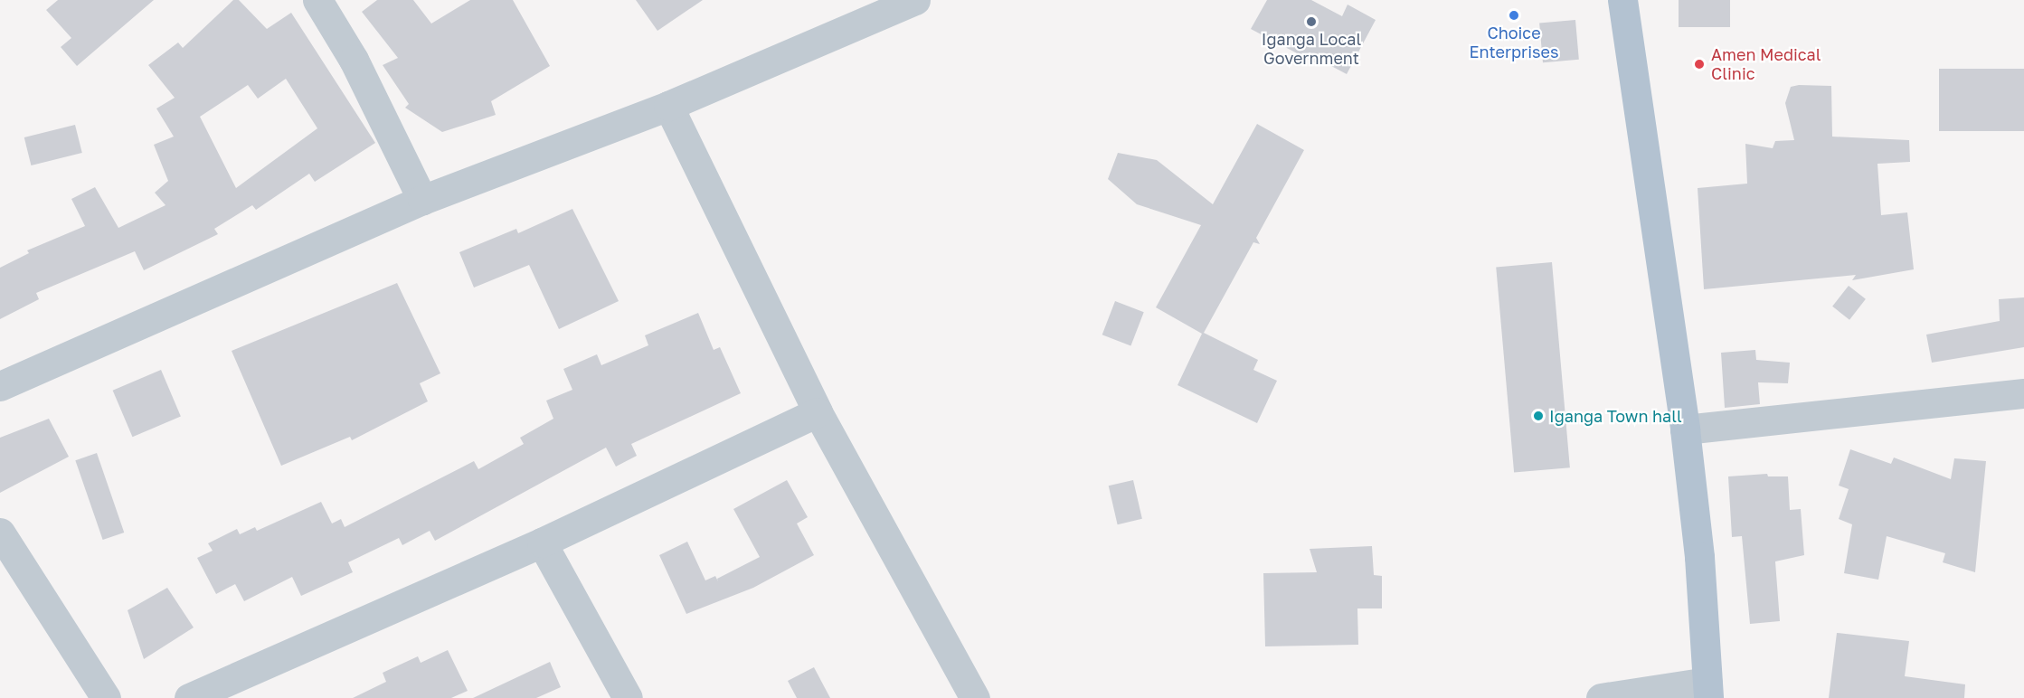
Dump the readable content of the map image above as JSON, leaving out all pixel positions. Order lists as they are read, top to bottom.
{
  "places": [
    "Choice Enterprises",
    "Iganga Local Government",
    "Amen Medical Clinic",
    "Iganga Town hall"
  ]
}
